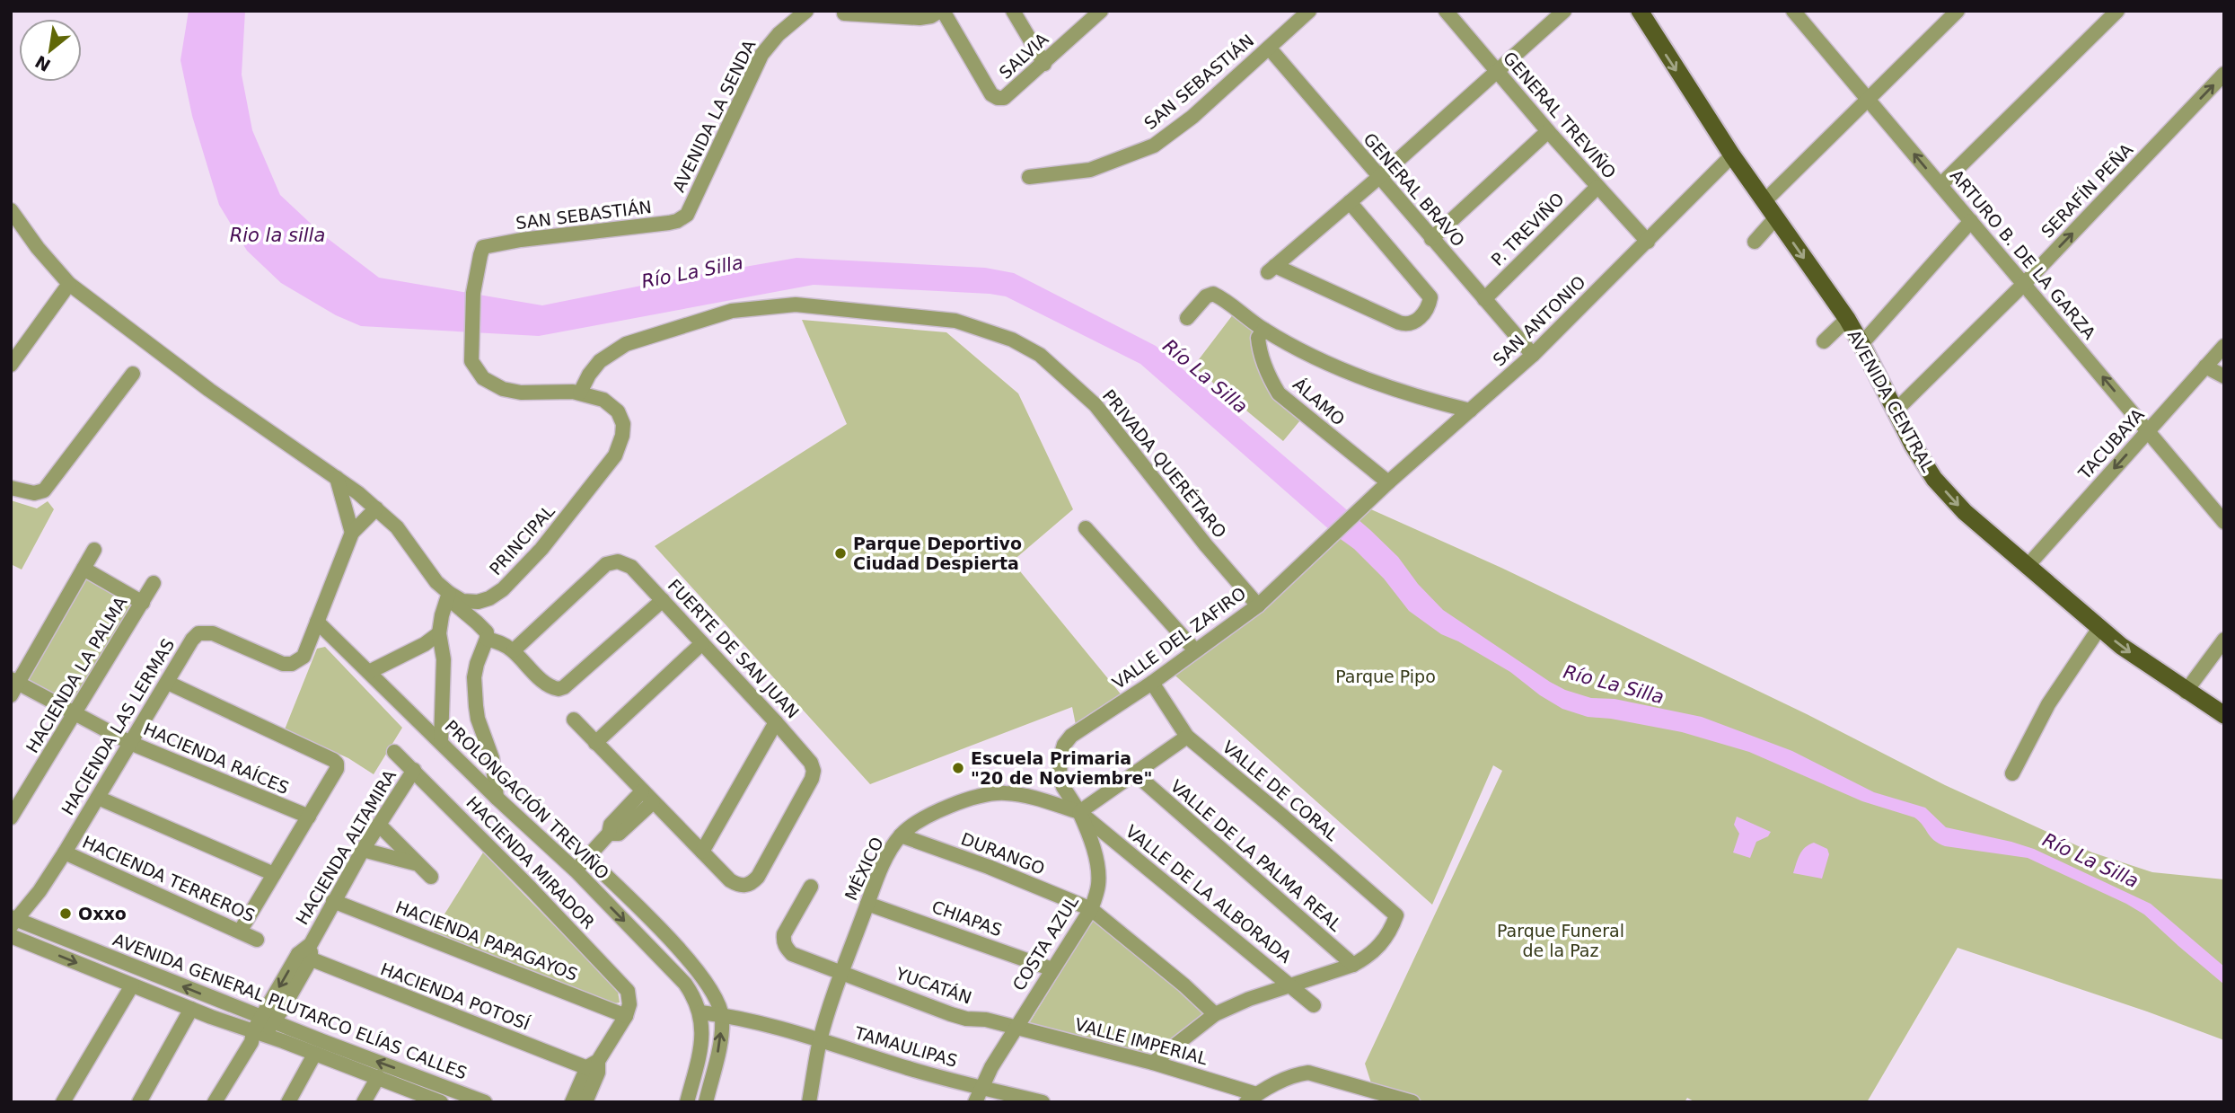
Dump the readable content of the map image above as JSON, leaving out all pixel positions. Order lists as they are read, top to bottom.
{
  "streets": {
    "main road": ["AVENIDA CENTRAL"],
    "street": [
      "SALVIA",
      "SAN SEBASTIÁN",
      "GENERAL TREVIÑO",
      "AVENIDA LA SENDA",
      "GENERAL BRAVO",
      "SERAFÍN PEÑA",
      "P. TREVIÑO",
      "ARTURO B. DE LA GARZA",
      "SAN ANTONIO",
      "ÁLAMO",
      "TACUBAYA",
      "PRIVADA QUERÉTARO",
      "PRINCIPAL",
      "VALLE DEL ZAFIRO",
      "FUERTE DE SAN JUAN",
      "HACIENDA LA PALMA",
      "HACIENDA LAS LERMAS",
      "HACIENDA RAÍCES",
      "VALLE DE CORAL",
      "PROLONGACIÓN TREVIÑO",
      "HACIENDA ALTAMIRA",
      "DURANGO",
      "VALLE DE LA PALMA REAL",
      "HACIENDA MIRADOR",
      "MÉXICO",
      "HACIENDA TERREROS",
      "VALLE DE LA ALBORADA",
      "CHIAPAS",
      "HACIENDA PAPAGAYOS",
      "COSTA AZUL",
      "YUCATÁN",
      "HACIENDA POTOSÍ",
      "AVENIDA GENERAL PLUTARCO ELÍAS CALLES",
      "VALLE IMPERIAL",
      "TAMAULIPAS"
    ]
  },
  "crossings": [
    ["SAN SEBASTIÁN", "AVENIDA LA SENDA"],
    ["SAN SEBASTIÁN", "GENERAL BRAVO"],
    ["SAN SEBASTIÁN", "PRINCIPAL"],
    ["GENERAL TREVIÑO", "P. TREVIÑO"],
    ["GENERAL TREVIÑO", "SAN ANTONIO"],
    ["GENERAL BRAVO", "P. TREVIÑO"],
    ["GENERAL BRAVO", "SAN ANTONIO"],
    ["SERAFÍN PEÑA", "ARTURO B. DE LA GARZA"],
    ["SERAFÍN PEÑA", "AVENIDA CENTRAL"],
    ["ARTURO B. DE LA GARZA", "TACUBAYA"],
    ["SAN ANTONIO", "AVENIDA CENTRAL"],
    ["SAN ANTONIO", "ÁLAMO"],
    ["SAN ANTONIO", "VALLE DEL ZAFIRO"],
    ["AVENIDA CENTRAL", "TACUBAYA"],
    ["PRIVADA QUERÉTARO", "PRINCIPAL"],
    ["PRIVADA QUERÉTARO", "VALLE DEL ZAFIRO"],
    ["VALLE DEL ZAFIRO", "VALLE DE CORAL"],
    ["VALLE DEL ZAFIRO", "MÉXICO"],
    ["VALLE DEL ZAFIRO", "VALLE DE LA ALBORADA"],
    ["VALLE DEL ZAFIRO", "COSTA AZUL"],
    ["HACIENDA LA PALMA", "HACIENDA RAÍCES"],
    ["HACIENDA LAS LERMAS", "HACIENDA RAÍCES"],
    ["HACIENDA LAS LERMAS", "PROLONGACIÓN TREVIÑO"],
    ["HACIENDA LAS LERMAS", "HACIENDA TERREROS"],
    ["HACIENDA LAS LERMAS", "AVENIDA GENERAL PLUTARCO ELÍAS CALLES"],
    ["VALLE DE CORAL", "VALLE DE LA PALMA REAL"],
    ["HACIENDA ALTAMIRA", "HACIENDA MIRADOR"],
    ["HACIENDA ALTAMIRA", "HACIENDA PAPAGAYOS"],
    ["HACIENDA ALTAMIRA", "HACIENDA POTOSÍ"],
    ["HACIENDA ALTAMIRA", "AVENIDA GENERAL PLUTARCO ELÍAS CALLES"],
    ["DURANGO", "MÉXICO"],
    ["DURANGO", "COSTA AZUL"],
    ["HACIENDA MIRADOR", "HACIENDA PAPAGAYOS"],
    ["MÉXICO", "VALLE DE LA ALBORADA"],
    ["MÉXICO", "CHIAPAS"],
    ["MÉXICO", "COSTA AZUL"],
    ["MÉXICO", "YUCATÁN"],
    ["MÉXICO", "TAMAULIPAS"],
    ["VALLE DE LA ALBORADA", "COSTA AZUL"],
    ["CHIAPAS", "COSTA AZUL"],
    ["COSTA AZUL", "YUCATÁN"],
    ["COSTA AZUL", "VALLE IMPERIAL"],
    ["COSTA AZUL", "TAMAULIPAS"],
    ["YUCATÁN", "VALLE IMPERIAL"]
  ],
  "one_way": ["ARTURO B. DE LA GARZA", "AVENIDA CENTRAL", "TACUBAYA"],
  "water": ["Rio la silla", "Río La Silla"],
  "parks": ["Parque Pipo", "Parque Funeral de la Paz"],
  "places": ["Parque Deportivo Ciudad Despierta", "Escuela Primaria \"20 de Noviembre\"", "Oxxo"],
  "north": "bottom left"
}
